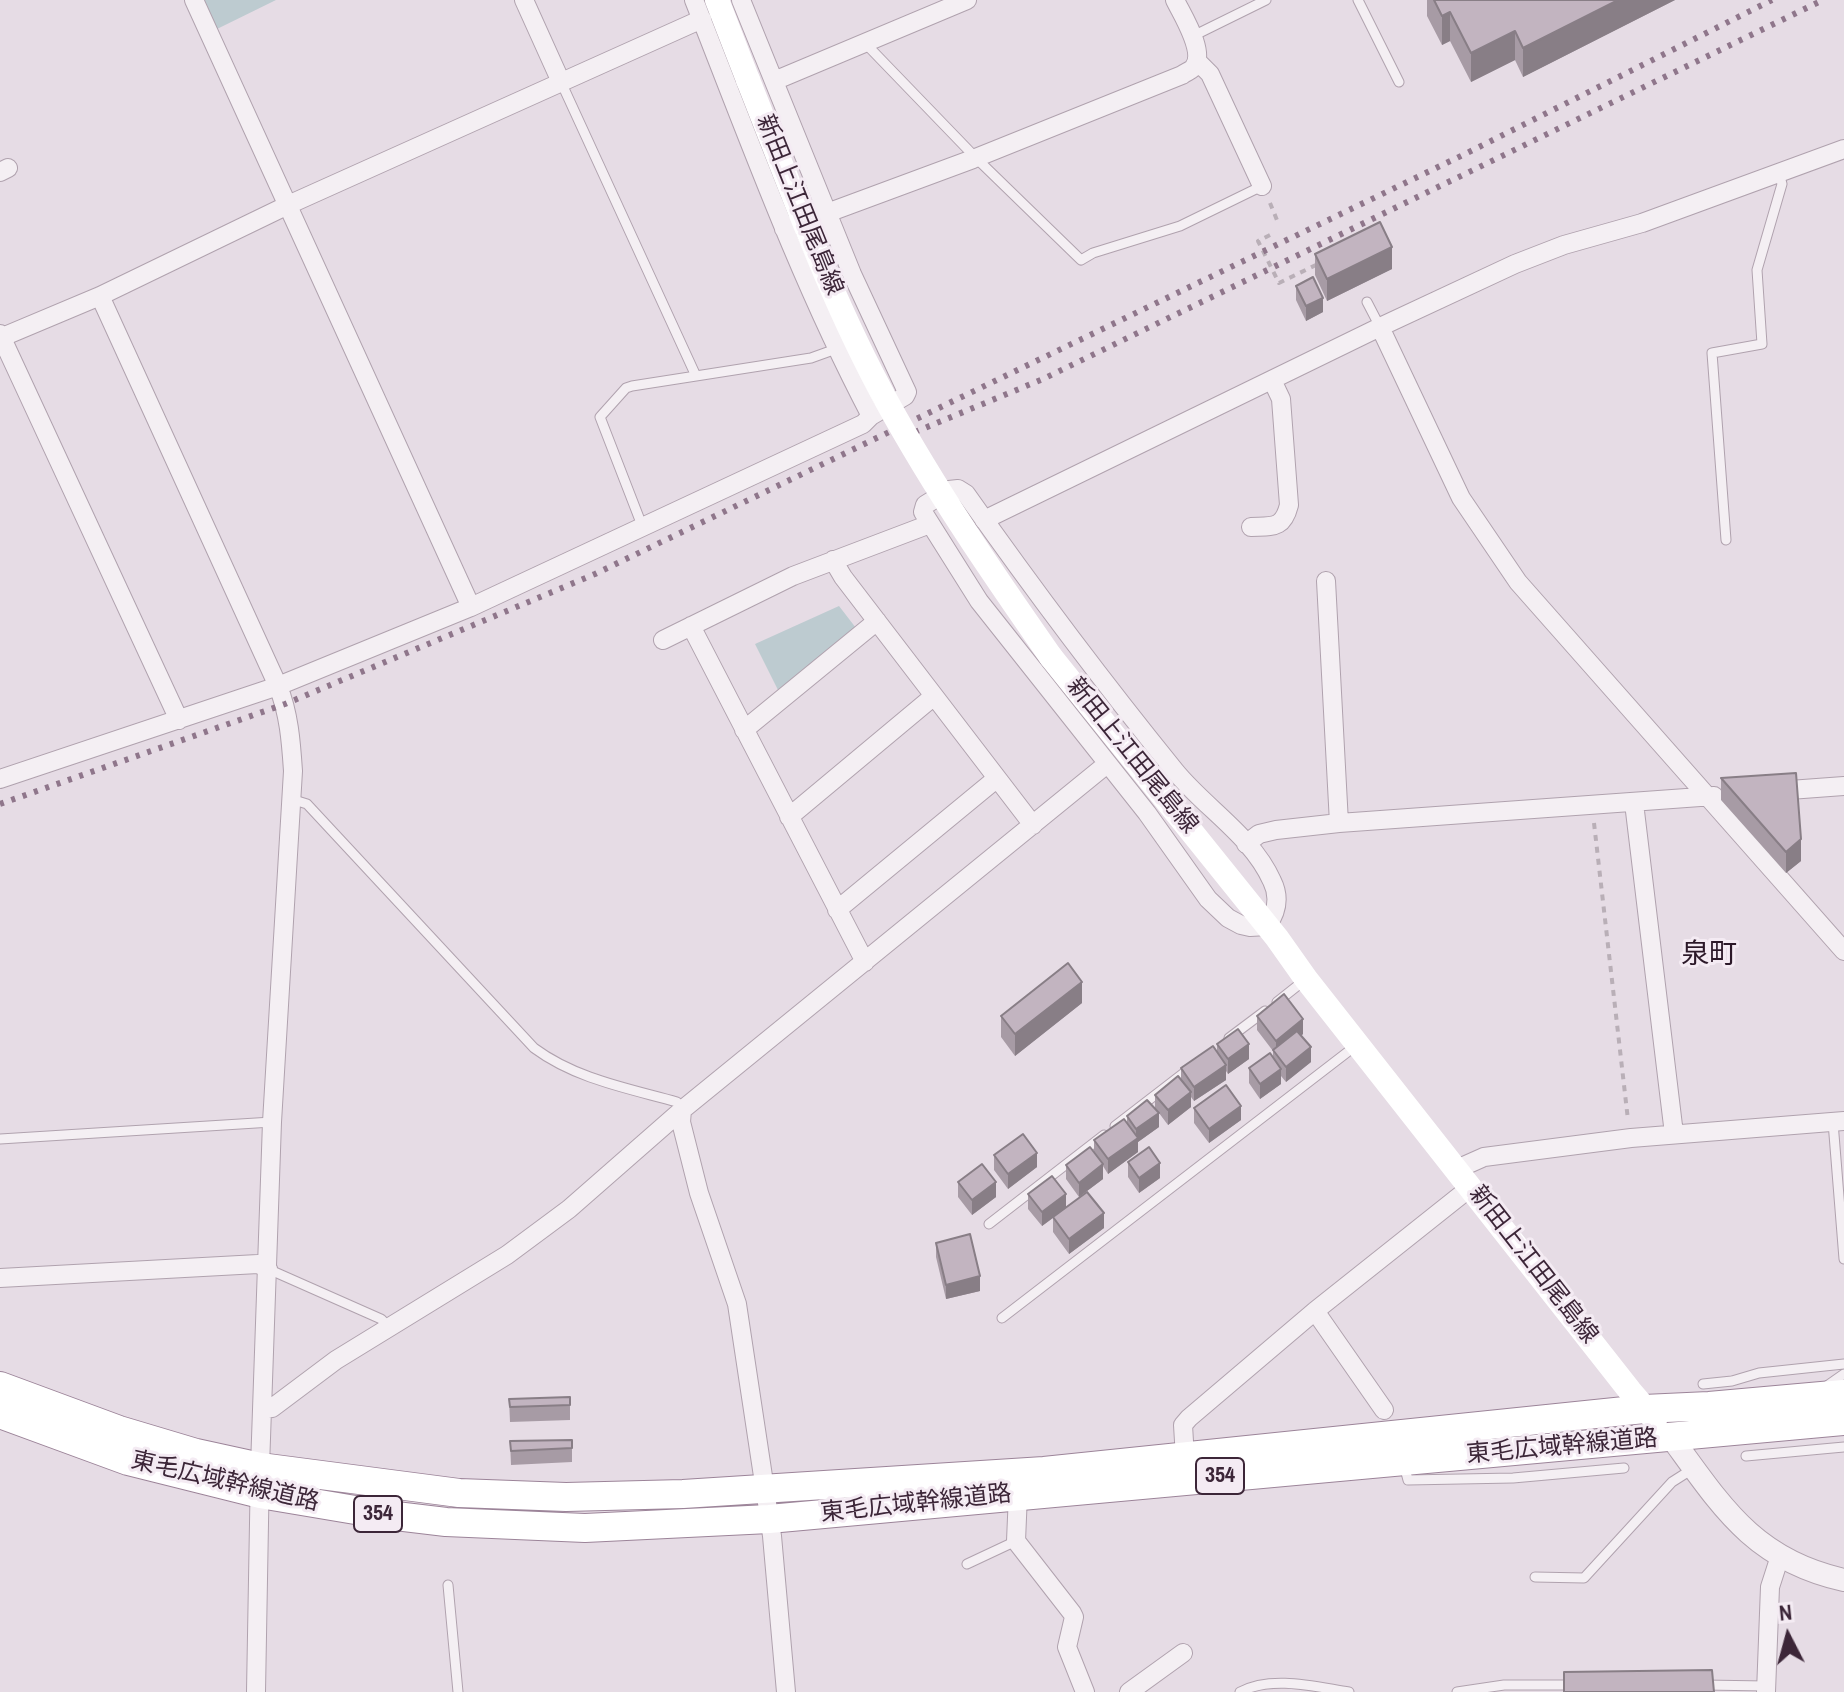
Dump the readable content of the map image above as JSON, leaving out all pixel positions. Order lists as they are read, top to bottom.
{
  "streets": {
    "highway": ["東毛広域幹線道路", "354"],
    "main road": ["新田上江田尾島線"]
  },
  "crossings": [
    ["新田上江田尾島線", "東毛広域幹線道路"]
  ],
  "districts": ["泉町"],
  "north": "top"
}
